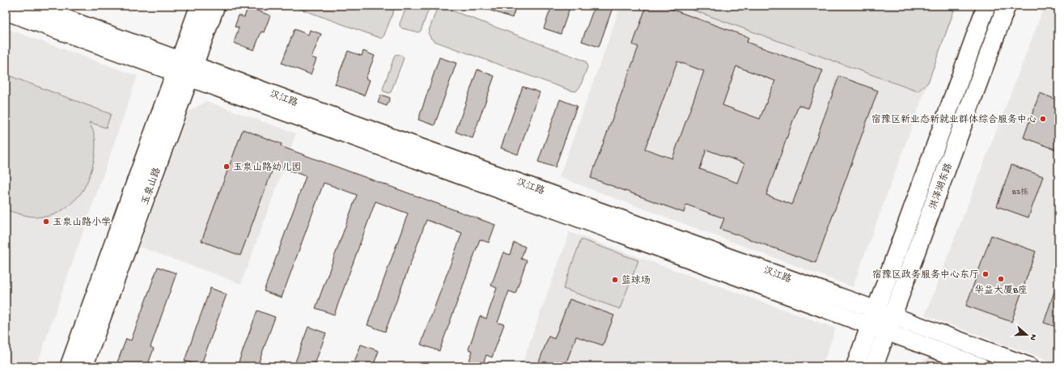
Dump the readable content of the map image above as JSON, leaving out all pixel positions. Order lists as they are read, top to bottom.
{
  "streets": {
    "main road": ["洪泽湖东路"],
    "street": ["汉江路", "玉泉山路"]
  },
  "crossings": [
    ["汉江路", "玉泉山路"],
    ["汉江路", "洪泽湖东路"]
  ],
  "places": [
    "宿豫区新业态新就业群体综合服务中心",
    "玉泉山路幼儿园",
    "玉泉山路小学",
    "宿豫区政务服务中心东厅",
    "华益大厦B座",
    "篮球场"
  ],
  "house_numbers": ["B3栋"],
  "north": "right"
}
